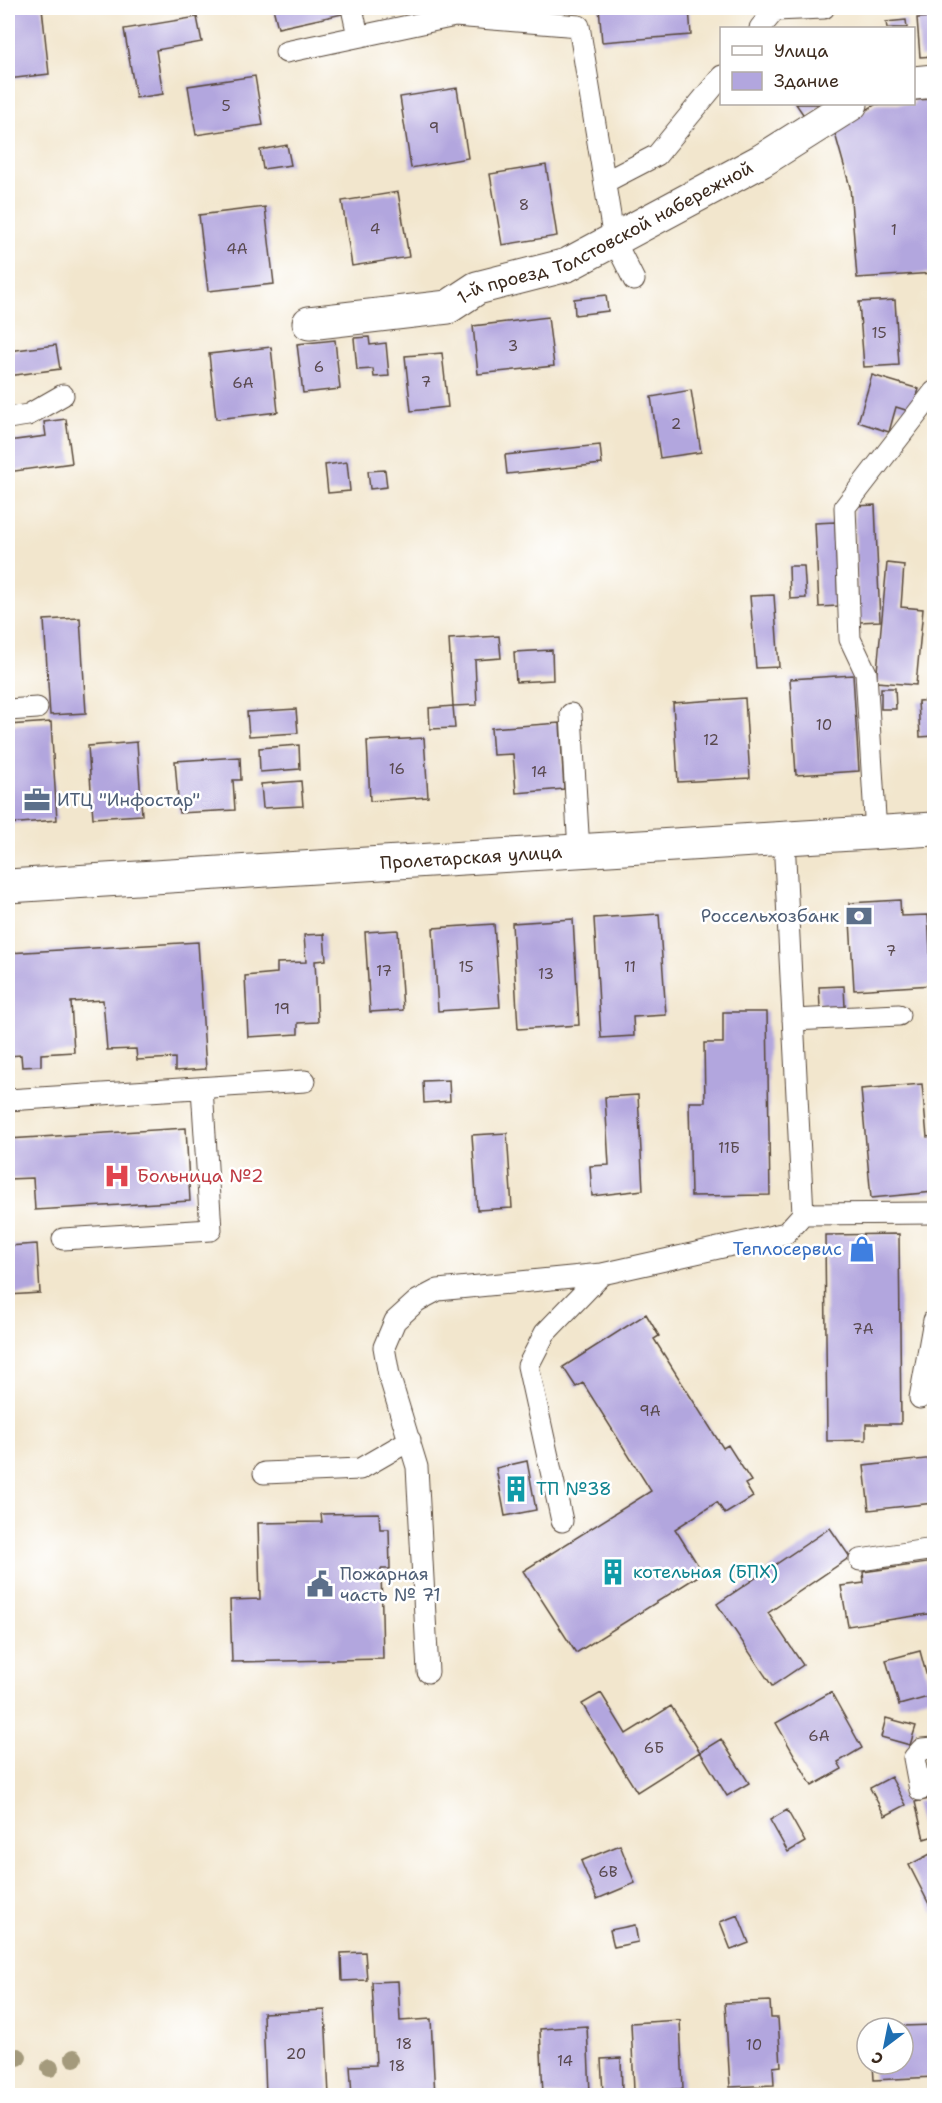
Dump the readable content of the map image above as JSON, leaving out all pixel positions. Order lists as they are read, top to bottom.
{
  "streets": {
    "main road": ["1-й проезд Толстовской набережной", "Пролетарская улица"]
  },
  "places": {
    "office": ["ИТЦ \"Инфостар\""],
    "bank": ["Россельхозбанк"],
    "hospital": ["Больница №2"],
    "shop": ["Теплосервис"],
    "building": ["ТП №38", "котельная (БПХ)"],
    "public building": ["Пожарная часть № 71"]
  },
  "house_numbers": [
    "5",
    "9",
    "8",
    "4",
    "1",
    "4А",
    "15",
    "3",
    "6",
    "7",
    "6А",
    "2",
    "10",
    "12",
    "16",
    "14",
    "7",
    "15",
    "11",
    "17",
    "13",
    "19",
    "11Б",
    "7А",
    "9А",
    "6А",
    "6Б",
    "6В",
    "18",
    "10",
    "20",
    "14",
    "18"
  ],
  "legend": ["Улица", "Здание"],
  "north": "bottom left"
}
